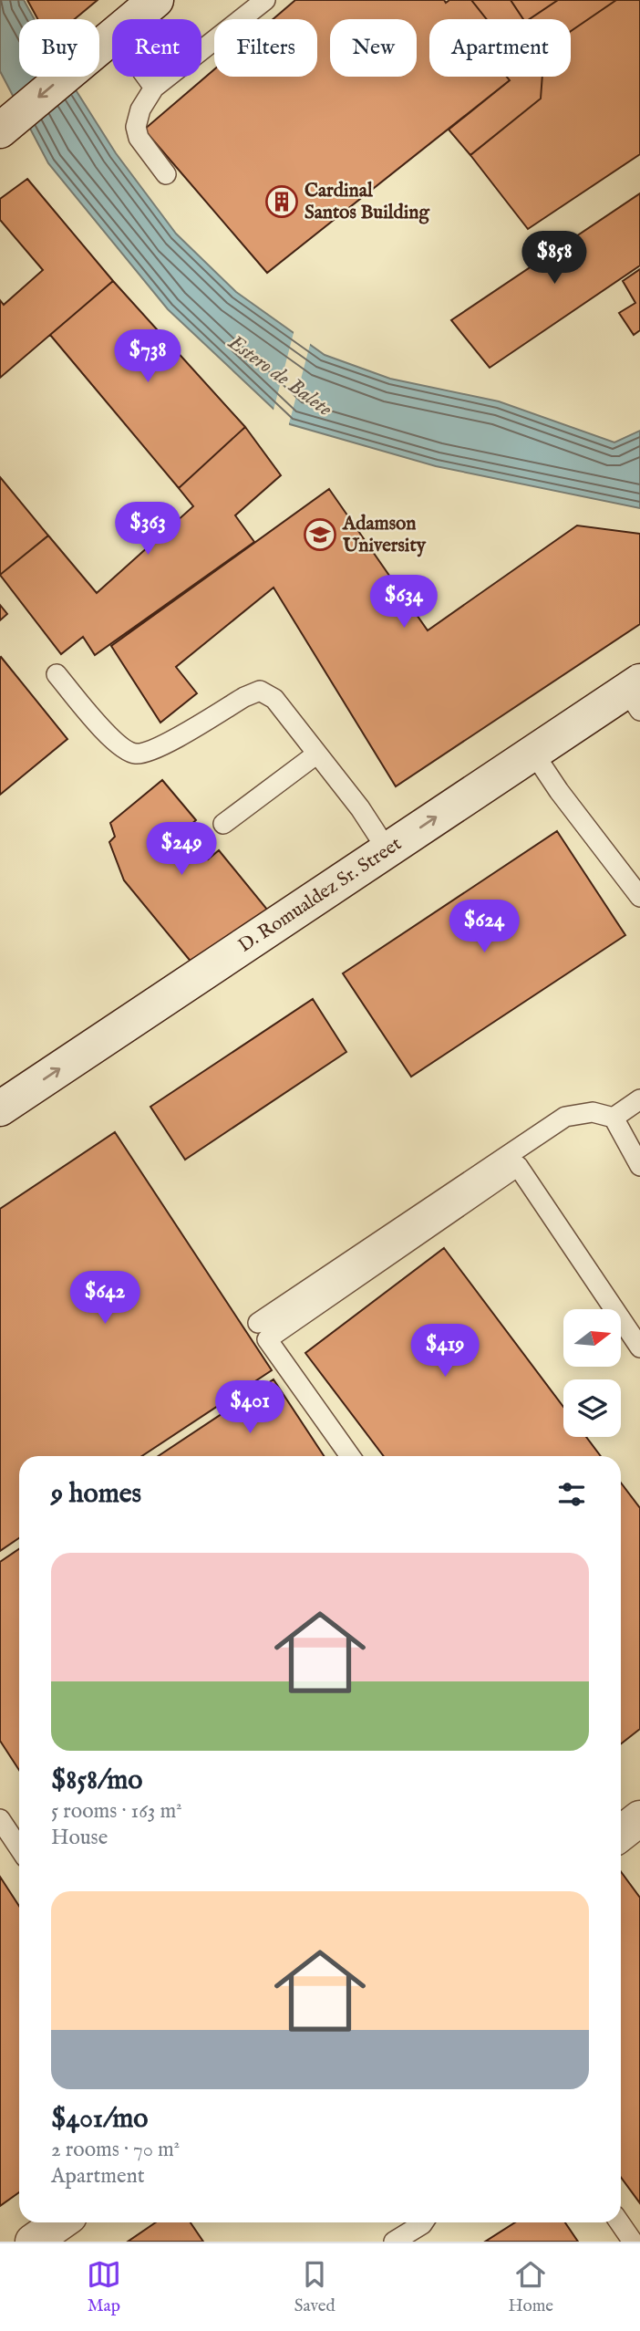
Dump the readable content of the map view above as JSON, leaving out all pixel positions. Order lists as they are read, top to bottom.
{
  "streets": {
    "main road": ["D. Romualdez Sr. Street"]
  },
  "one_way": ["D. Romualdez Sr. Street"],
  "water": ["Estero de Balete"],
  "places": {
    "building": ["Cardinal Santos Building"],
    "school or university": ["Adamson University"]
  },
  "north": "right",
  "page": {
    "chip": [
      "Buy",
      "Rent",
      "Filters",
      "New",
      "Apartment"
    ],
    "price": [
      "$858",
      "$738",
      "$363",
      "$634",
      "$249",
      "$624",
      "$642",
      "$419",
      "$401"
    ],
    "heading": "9 homes",
    "list": [
      {
        "name": "$858/mo",
        "note": "5 rooms · 163 m² · House"
      },
      {
        "name": "$401/mo",
        "note": "2 rooms · 70 m² · Apartment"
      }
    ],
    "tabs": ["Map", "Saved", "Home"]
  }
}
